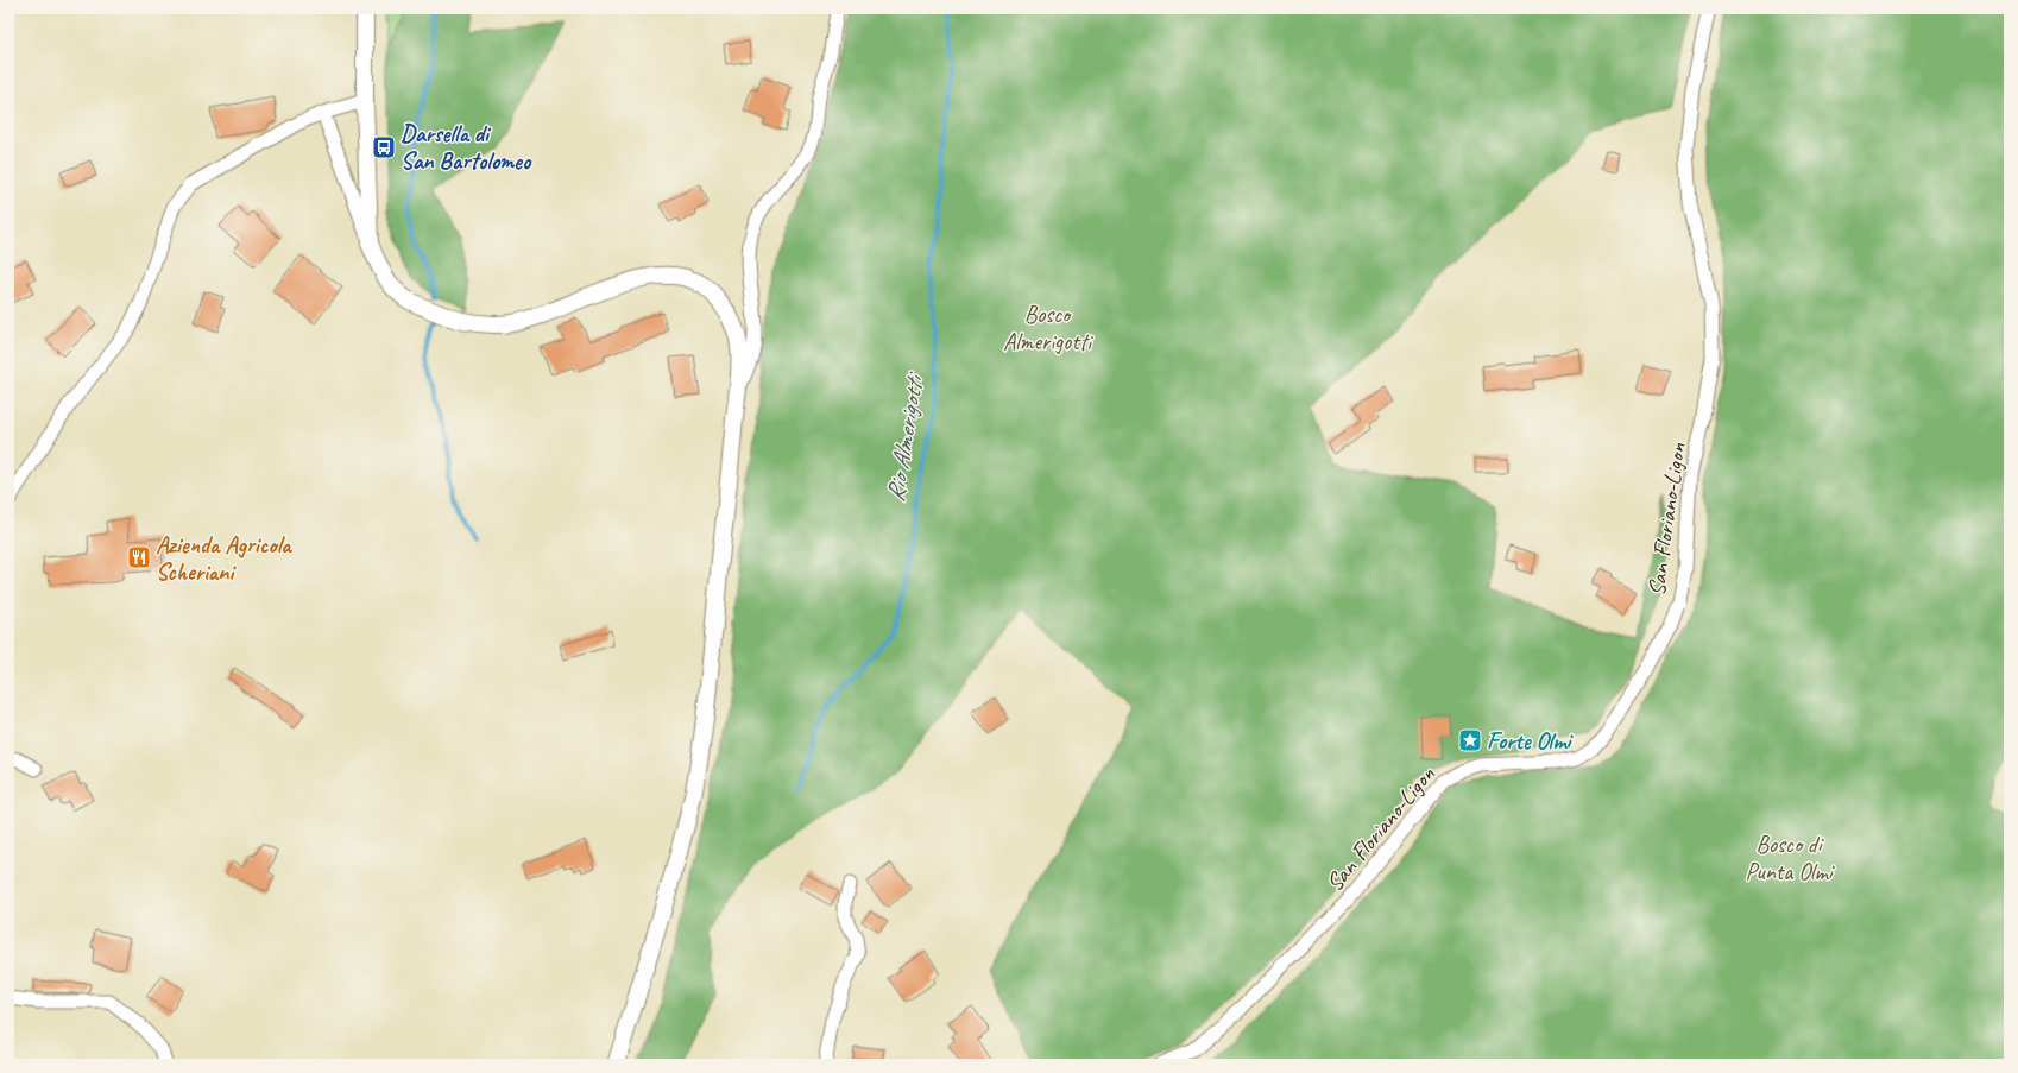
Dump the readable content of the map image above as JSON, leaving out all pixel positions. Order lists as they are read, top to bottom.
{
  "streets": {
    "street": ["San Floriano-Ligon"]
  },
  "water": ["Rio Almerigotti"],
  "parks": ["Bosco Almerigotti", "Bosco di Punta Olmi"],
  "places": {
    "bus stop": ["Darsella di San Bartolomeo"],
    "restaurant": ["Azienda Agricola Scheriani"],
    "place": ["Forte Olmi"]
  }
}
